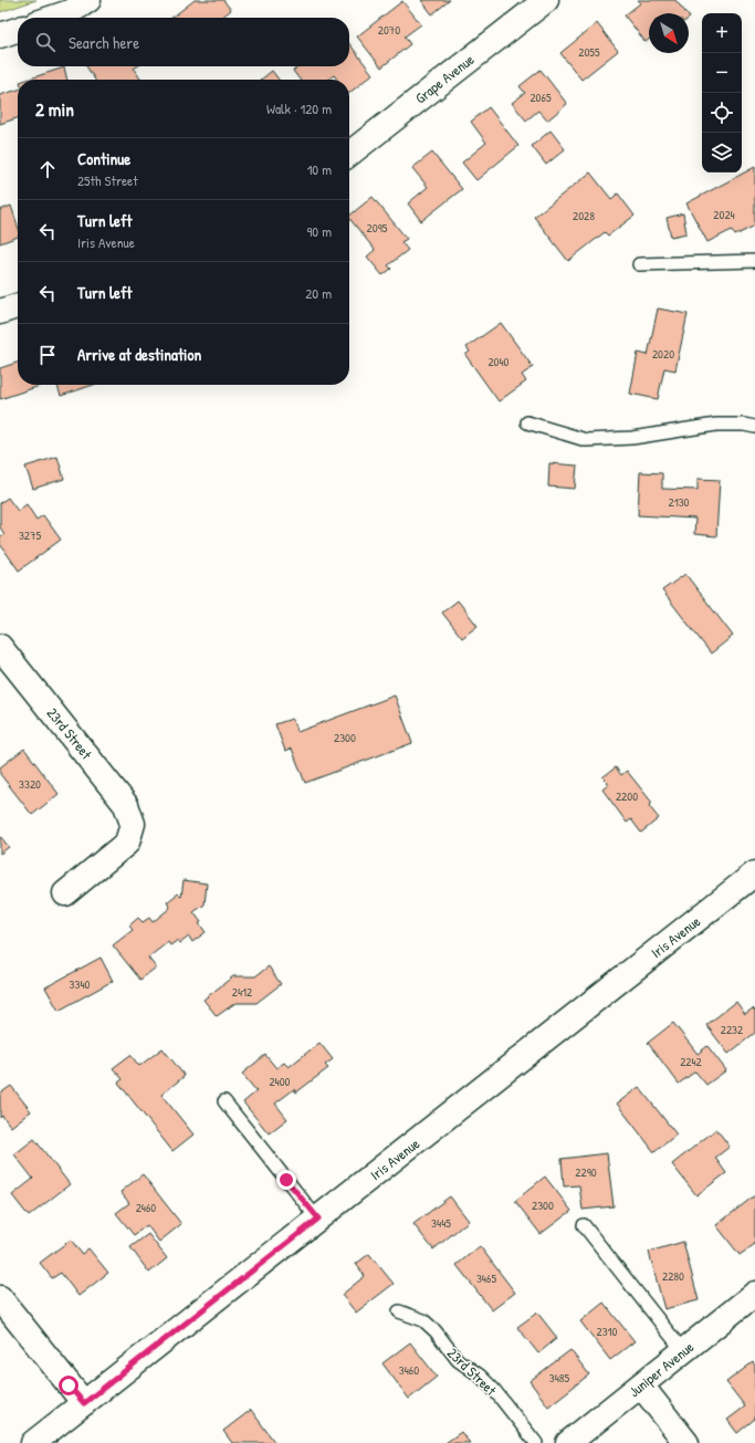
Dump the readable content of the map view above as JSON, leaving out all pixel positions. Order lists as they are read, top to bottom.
{
  "streets": {
    "street": [
      "Grape Avenue",
      "23rd Street",
      "Iris Avenue",
      "Juniper Avenue"
    ]
  },
  "house_numbers": [
    "2070",
    "2055",
    "2065",
    "2024",
    "2028",
    "2095",
    "2020",
    "2040",
    "2130",
    "3275",
    "2300",
    "3320",
    "2200",
    "3340",
    "2412",
    "2232",
    "2242",
    "2400",
    "2290",
    "2300",
    "2460",
    "3445",
    "2280",
    "3465",
    "2310",
    "3460",
    "3485"
  ],
  "north": "bottom right",
  "page": {
    "map_buttons": ["+", "−"],
    "search": "Search here",
    "heading": ["2 min", "Walk · 120 m"],
    "list": [
      ["Continue", "25th Street", "10 m"],
      ["Turn left", "Iris Avenue", "90 m"],
      ["Turn left", "20 m"],
      "Arrive at destination"
    ]
  }
}
